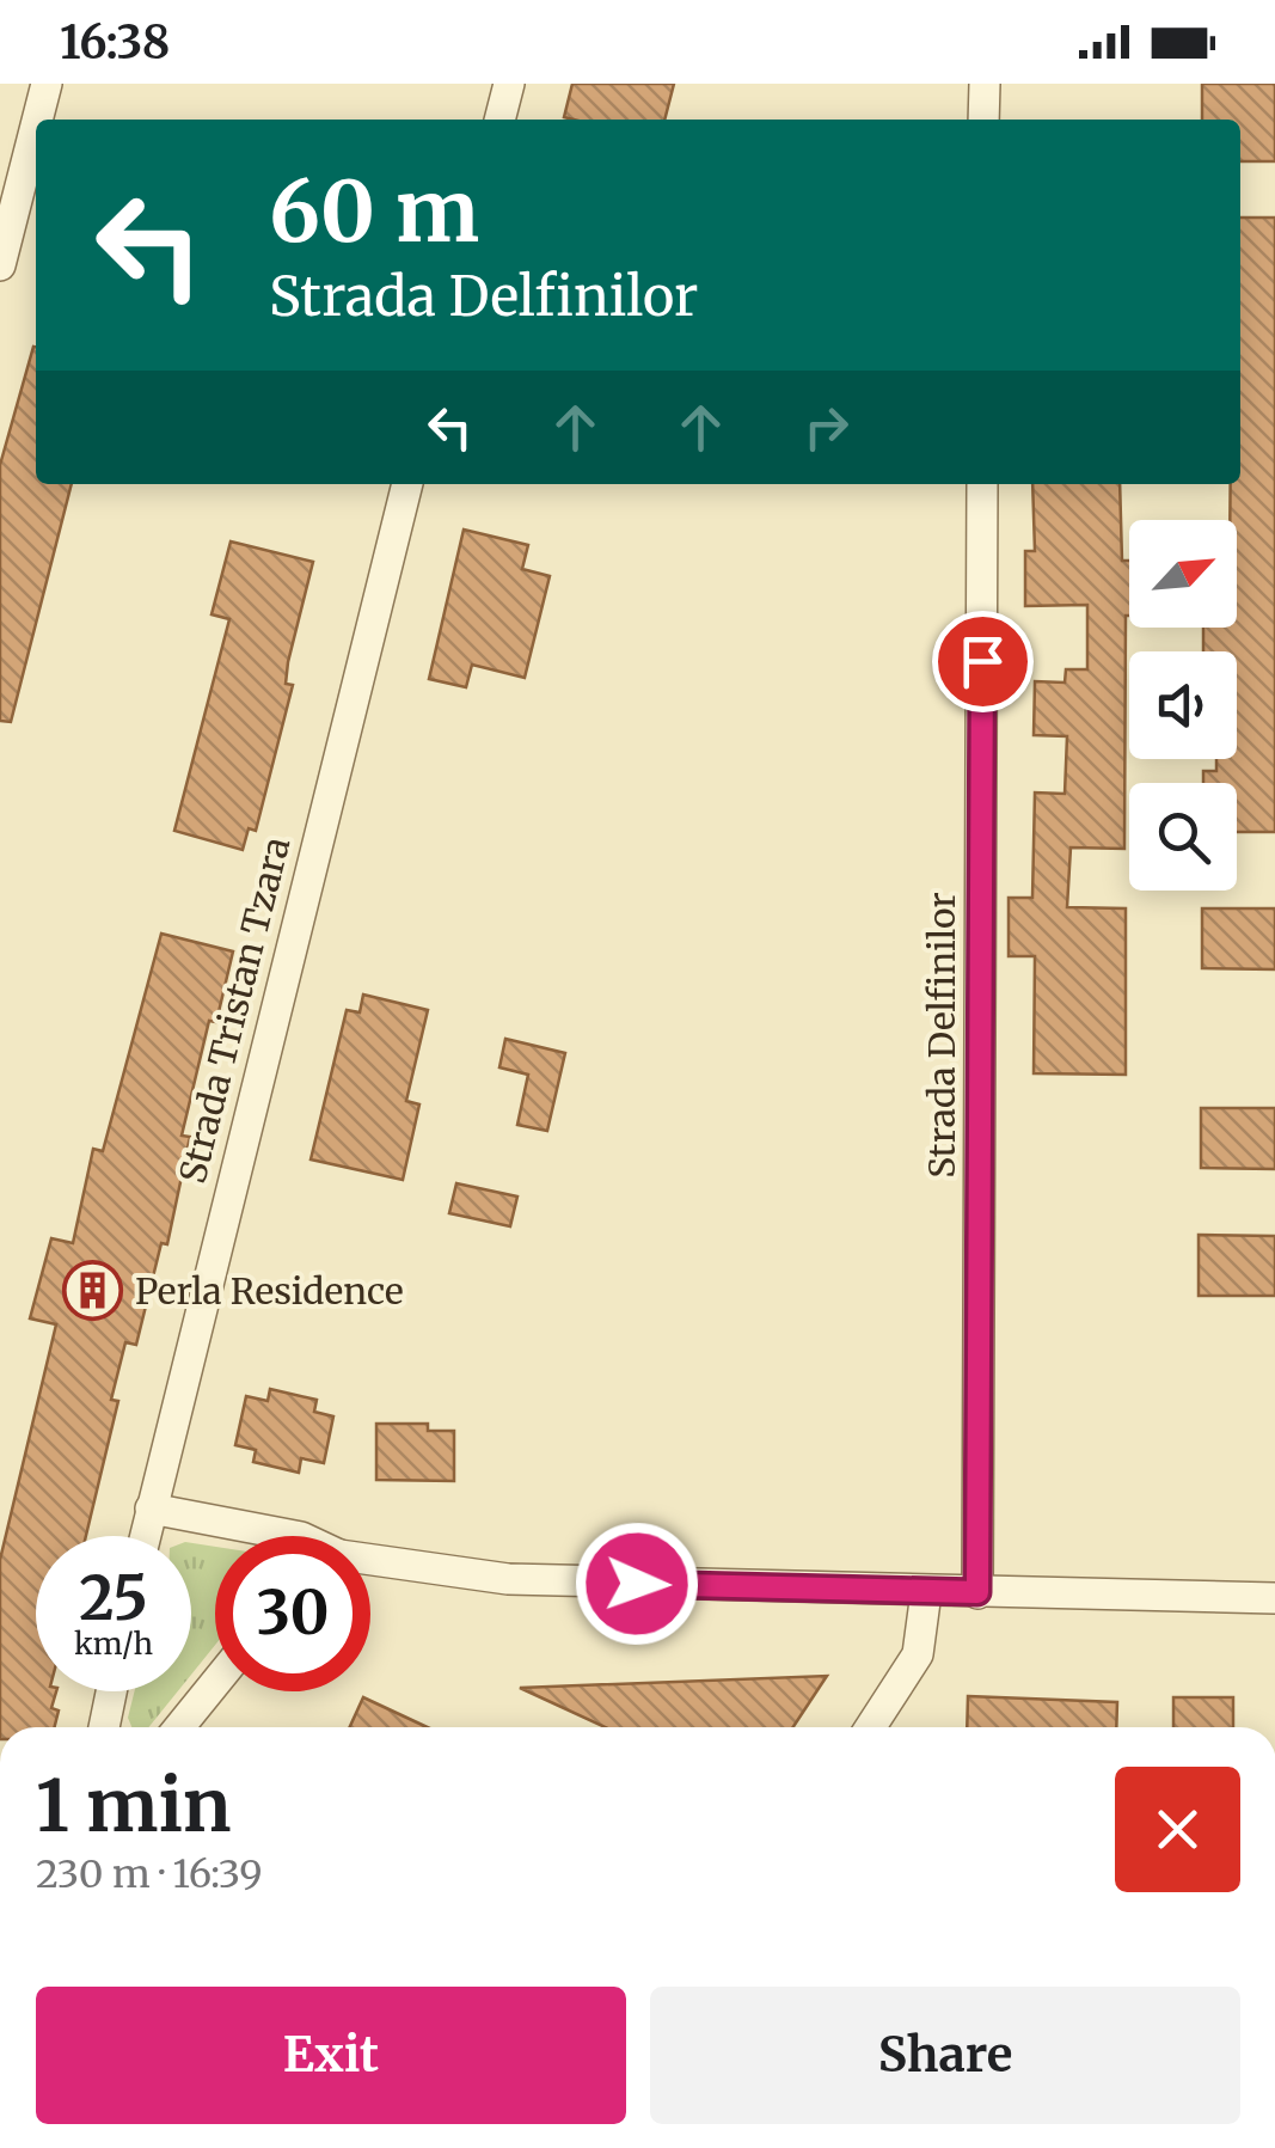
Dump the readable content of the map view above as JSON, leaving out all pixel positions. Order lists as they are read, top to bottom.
{
  "streets": {
    "street": ["Strada Tristan Tzara", "Strada Delfinilor"]
  },
  "places": {
    "building": ["Perla Residence"]
  },
  "north": "top right",
  "page": {
    "status": "16:38",
    "turn": ["60 m", "Strada Delfinilor"],
    "speed": "25 km/h",
    "limit": "30",
    "heading": ["1 min", "230 m · 16:39"],
    "buttons": ["Exit", "Share"]
  }
}
